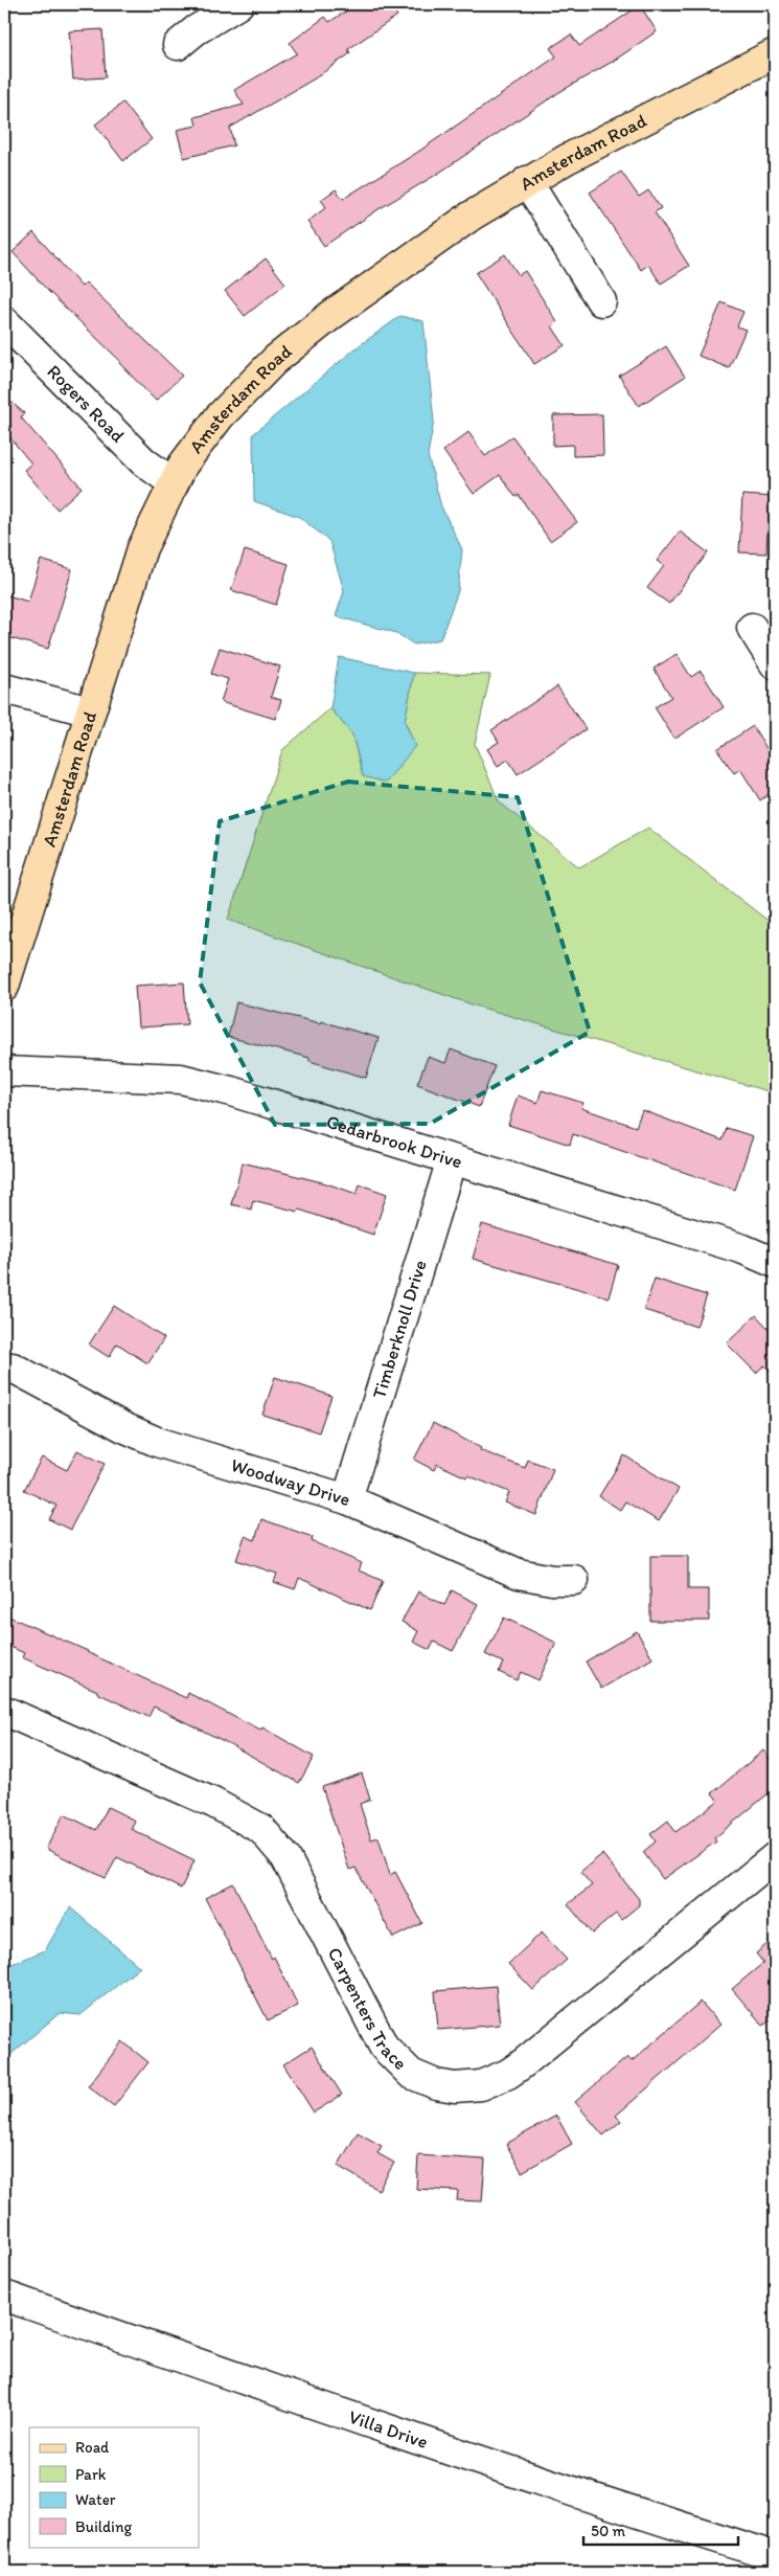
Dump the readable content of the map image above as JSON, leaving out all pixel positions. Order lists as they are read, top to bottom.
{
  "streets": {
    "main road": ["Amsterdam Road"],
    "street": [
      "Rogers Road",
      "Cedarbrook Drive",
      "Timberknoll Drive",
      "Woodway Drive",
      "Carpenters Trace",
      "Villa Drive"
    ]
  },
  "crossings": [
    ["Amsterdam Road", "Rogers Road"],
    ["Cedarbrook Drive", "Timberknoll Drive"],
    ["Timberknoll Drive", "Woodway Drive"]
  ],
  "legend": [
    "Road",
    "Park",
    "Water",
    "Building"
  ],
  "scale_bar": "50 m"
}
